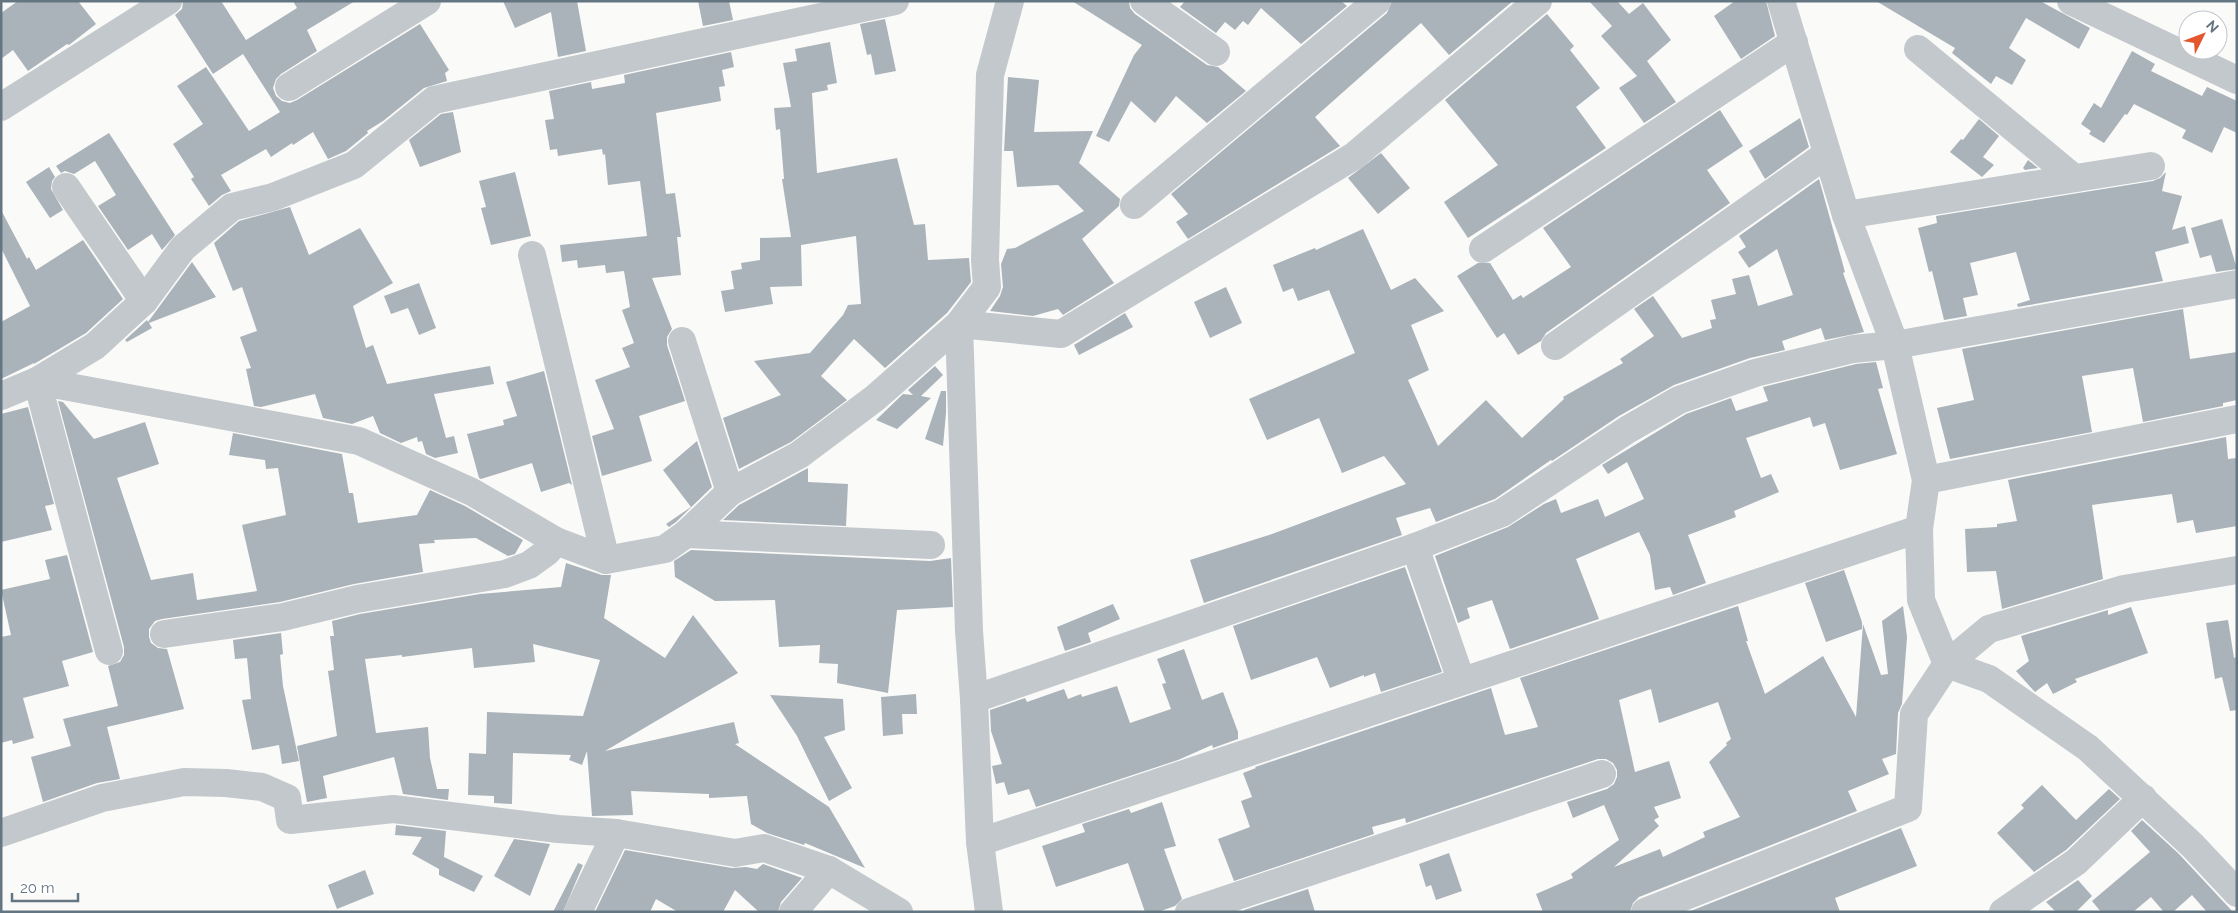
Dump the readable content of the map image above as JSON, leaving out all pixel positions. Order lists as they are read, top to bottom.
{
  "scale_bar": "20 m",
  "north": "top right"
}
